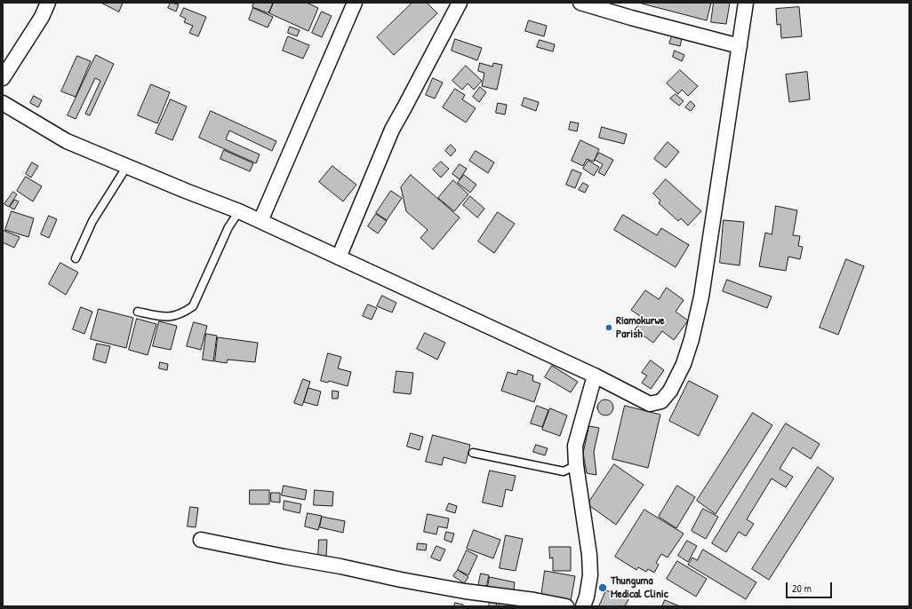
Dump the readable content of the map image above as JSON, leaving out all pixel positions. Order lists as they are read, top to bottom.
{
  "places": ["Riamokurwe Parish", "Thunguma Medical Clinic"],
  "scale_bar": "20 m"
}
